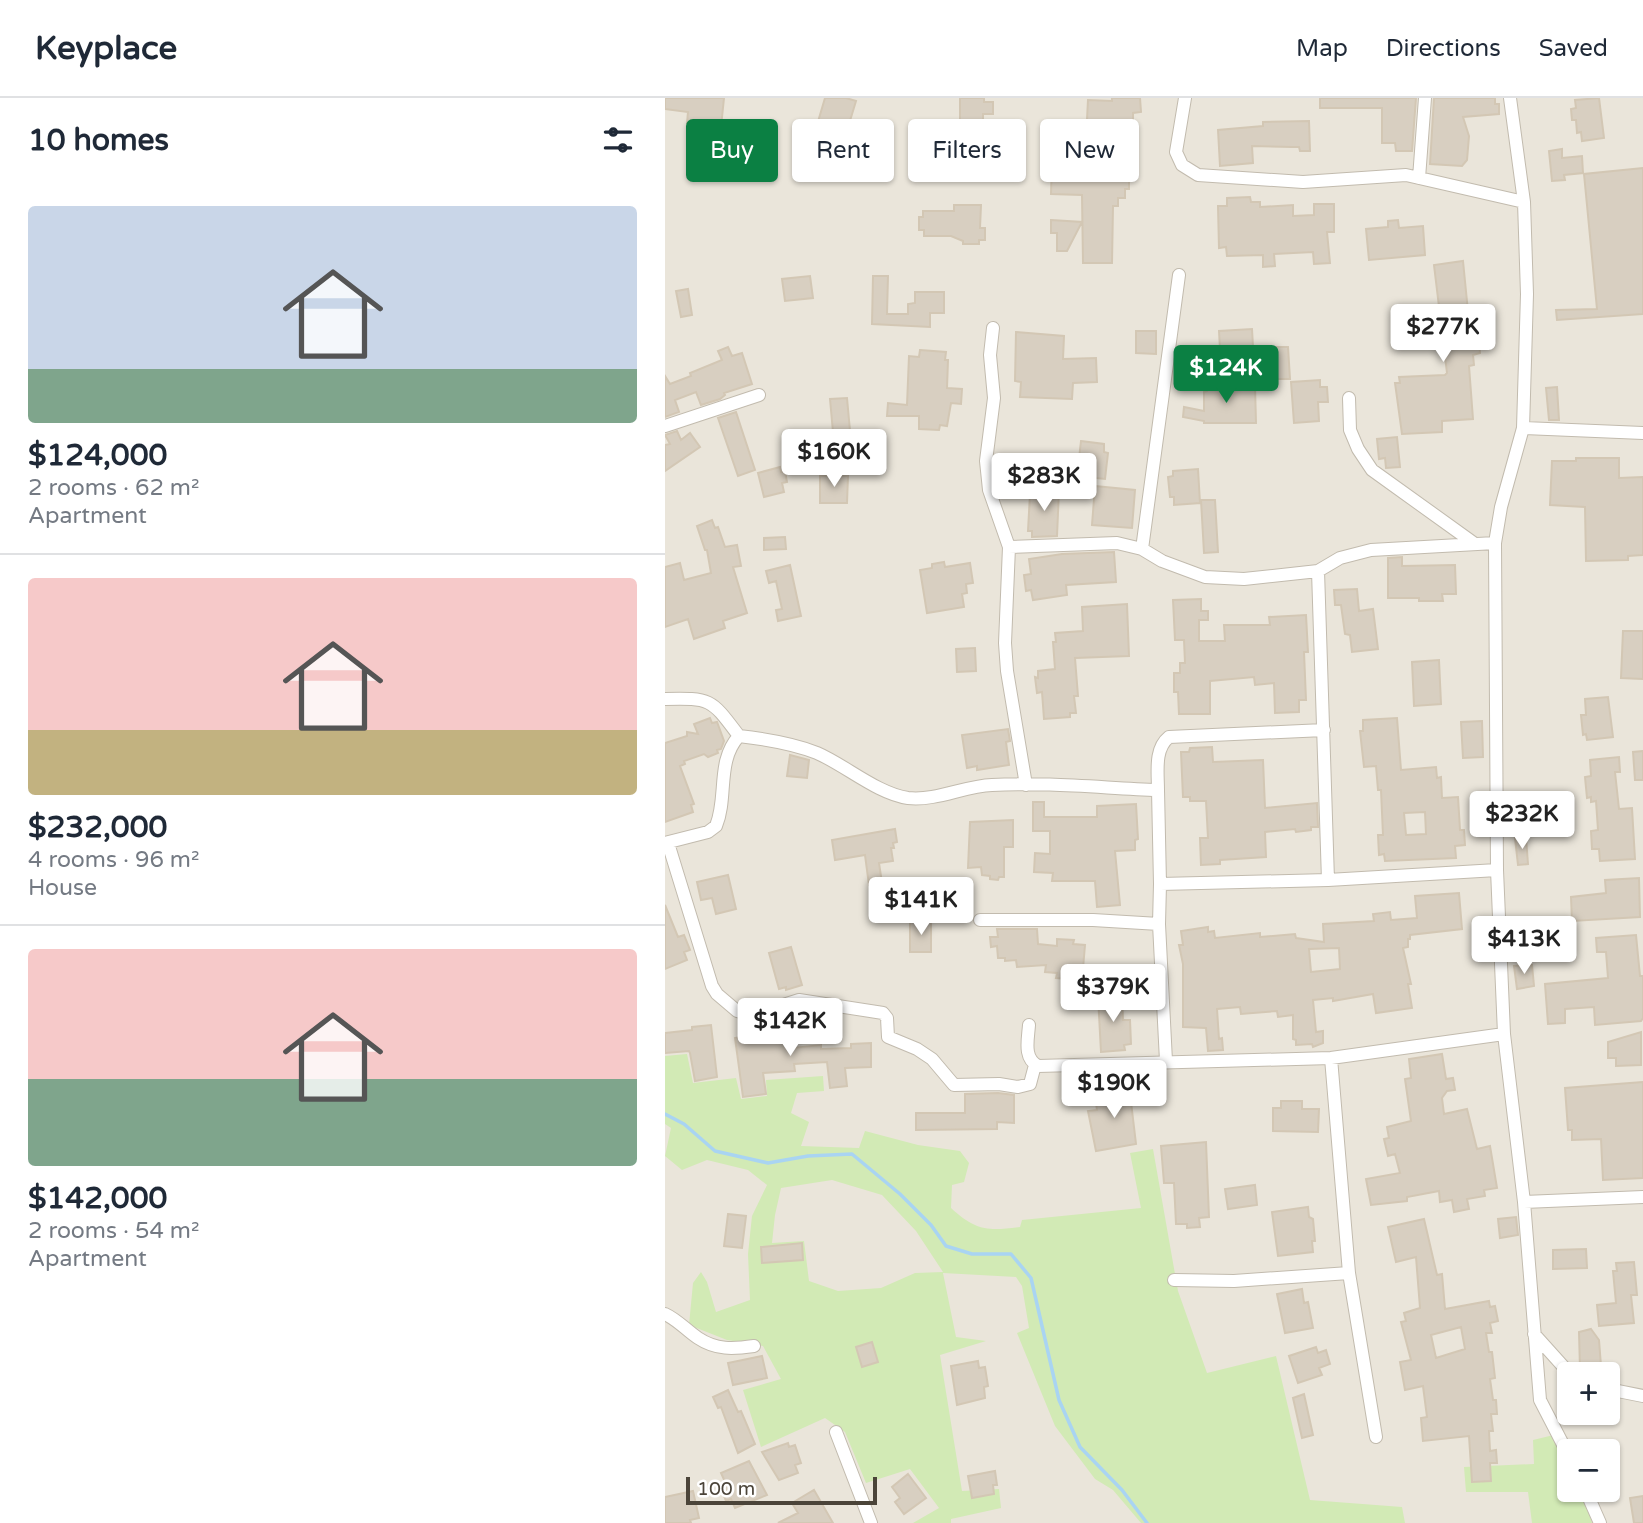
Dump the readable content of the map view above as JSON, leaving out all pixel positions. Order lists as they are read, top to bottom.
{
  "scale_bar": "100 m",
  "page": {
    "header": "Keyplace",
    "nav": ["Map", "Directions", "Saved"],
    "heading": "10 homes",
    "chip": [
      "Buy",
      "Rent",
      "Filters",
      "New"
    ],
    "list": [
      {
        "name": "$124,000",
        "note": "2 rooms · 62 m² · Apartment"
      },
      {
        "name": "$232,000",
        "note": "4 rooms · 96 m² · House"
      },
      {
        "name": "$142,000",
        "note": "2 rooms · 54 m² · Apartment"
      }
    ],
    "price": [
      "$277K",
      "$124K",
      "$160K",
      "$283K",
      "$232K",
      "$141K",
      "$413K",
      "$379K",
      "$142K",
      "$190K"
    ],
    "map_buttons": ["+", "−"],
    "scale": "100 m"
  }
}
